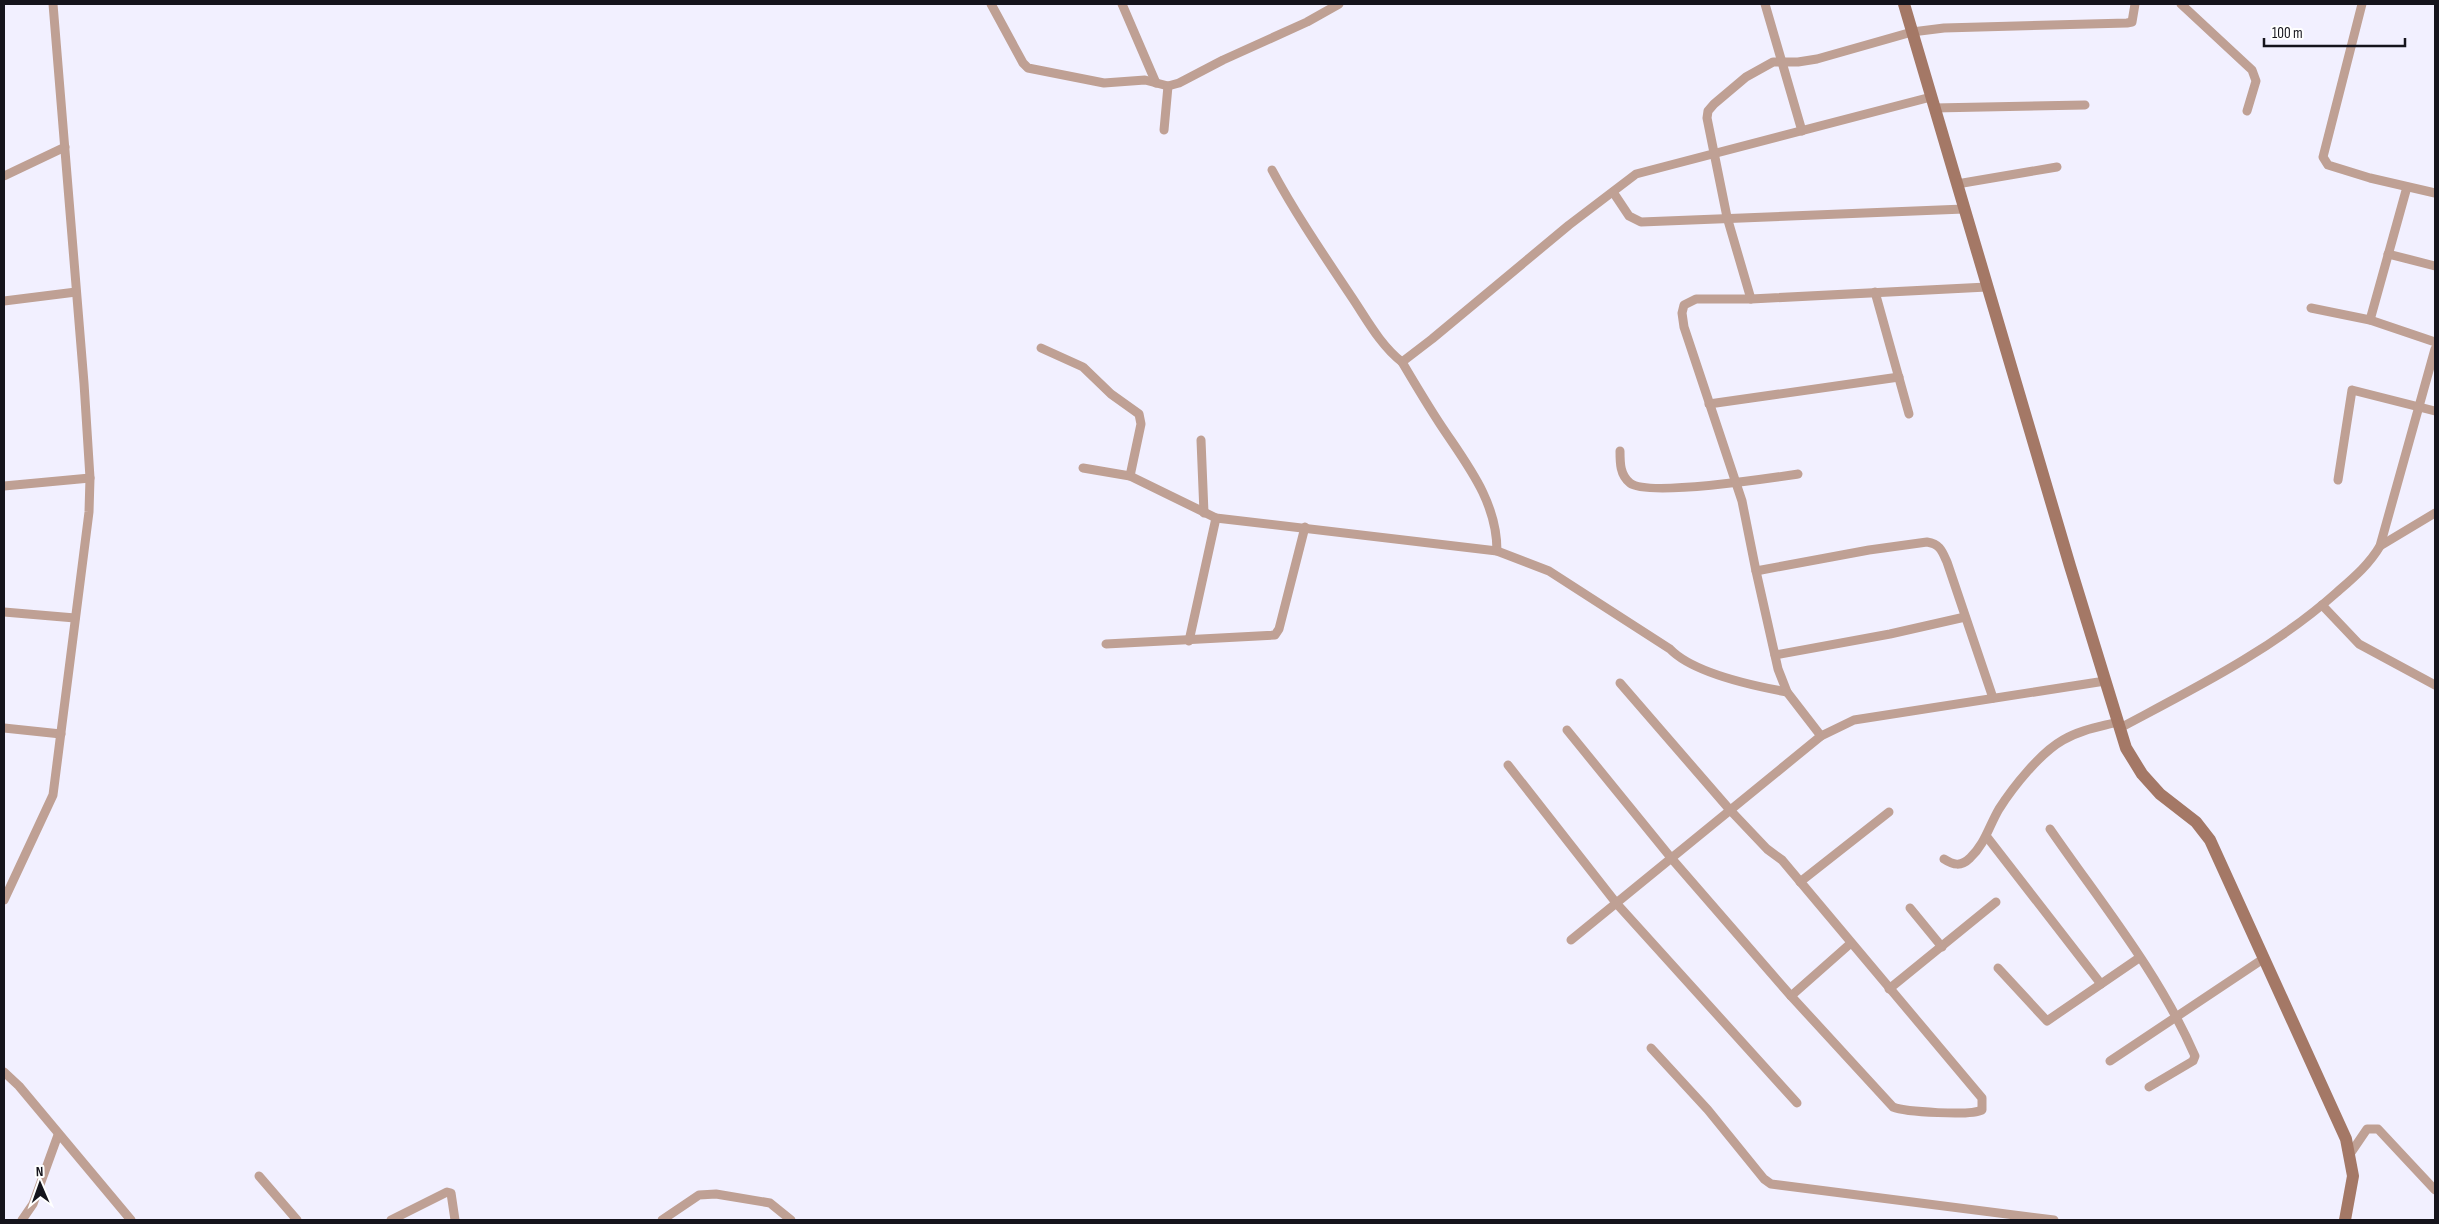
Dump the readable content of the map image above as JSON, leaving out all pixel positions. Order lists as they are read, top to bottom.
{
  "scale_bar": "100 m",
  "north": "top"
}
